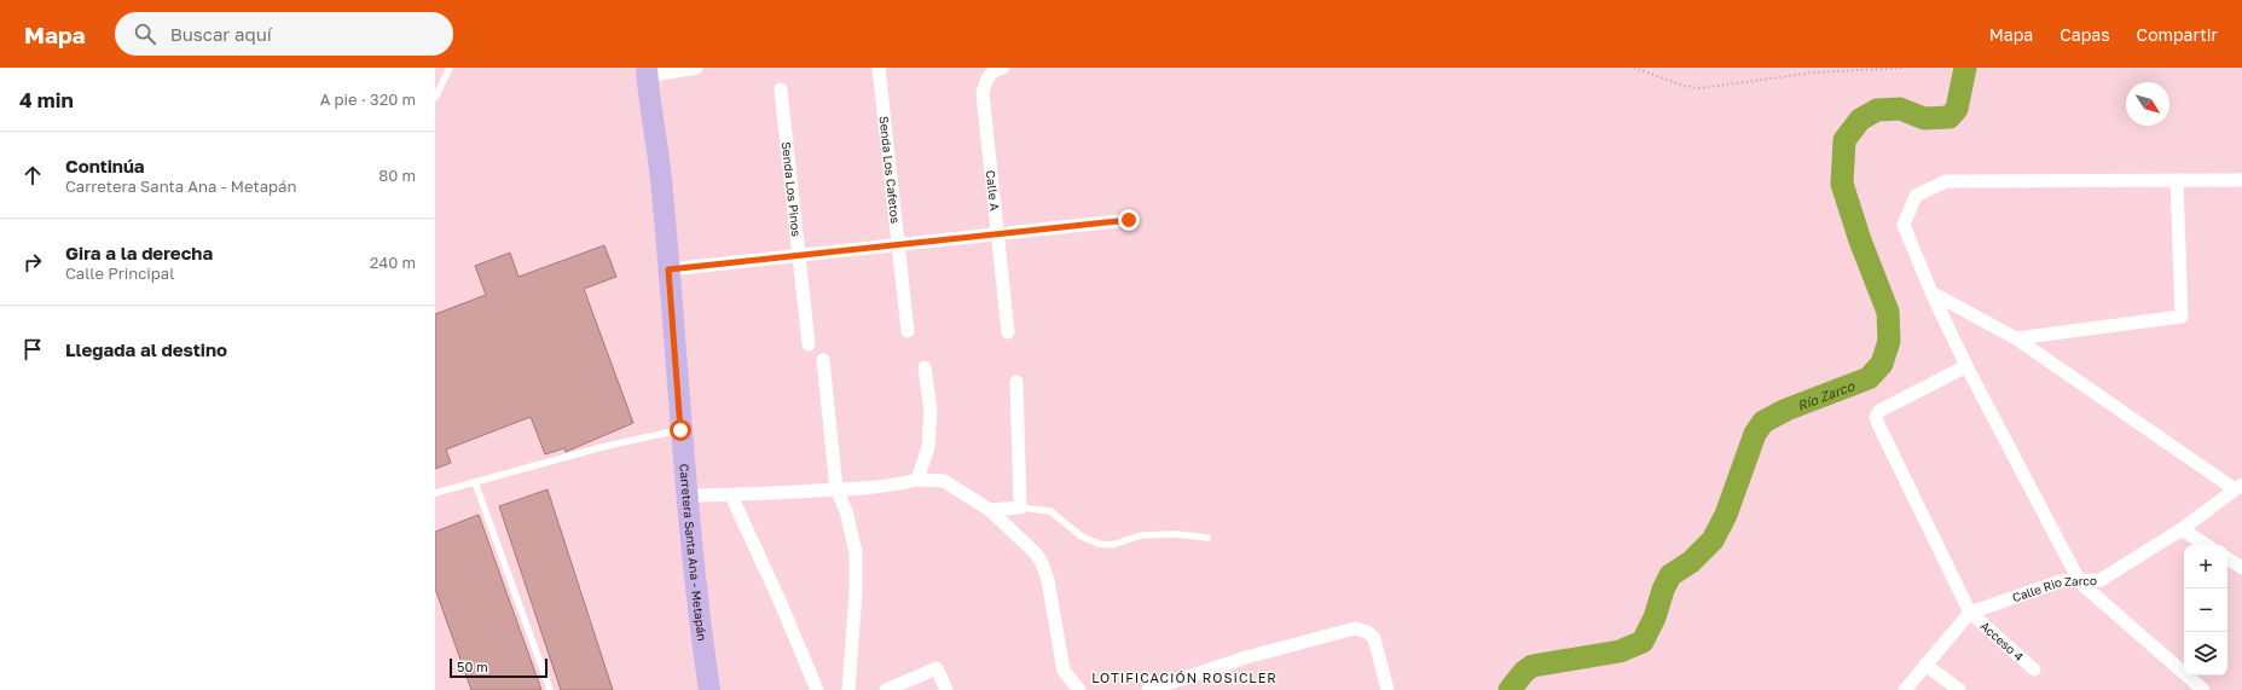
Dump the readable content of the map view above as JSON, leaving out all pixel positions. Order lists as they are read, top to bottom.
{
  "streets": {
    "main road": ["Carretera Santa Ana - Metapán"],
    "street": [
      "Senda Los Cafetos",
      "Senda Los Pinos",
      "Calle A",
      "Calle Rio Zarco",
      "Acceso 4"
    ]
  },
  "crossings": [
    ["Calle Rio Zarco", "Acceso 4"]
  ],
  "districts": ["LOTIFICACIÓN ROSICLER"],
  "water": ["Río Zarco"],
  "scale_bar": "50 m",
  "north": "bottom right",
  "page": {
    "header": "Mapa",
    "search": "Buscar aquí",
    "nav": ["Mapa", "Capas", "Compartir"],
    "heading": ["4 min", "A pie · 320 m"],
    "list": [
      ["Continúa", "Carretera Santa Ana - Metapán", "80 m"],
      ["Gira a la derecha", "Calle Principal", "240 m"],
      "Llegada al destino"
    ],
    "map_buttons": ["+", "−"],
    "scale": "50 m"
  }
}
